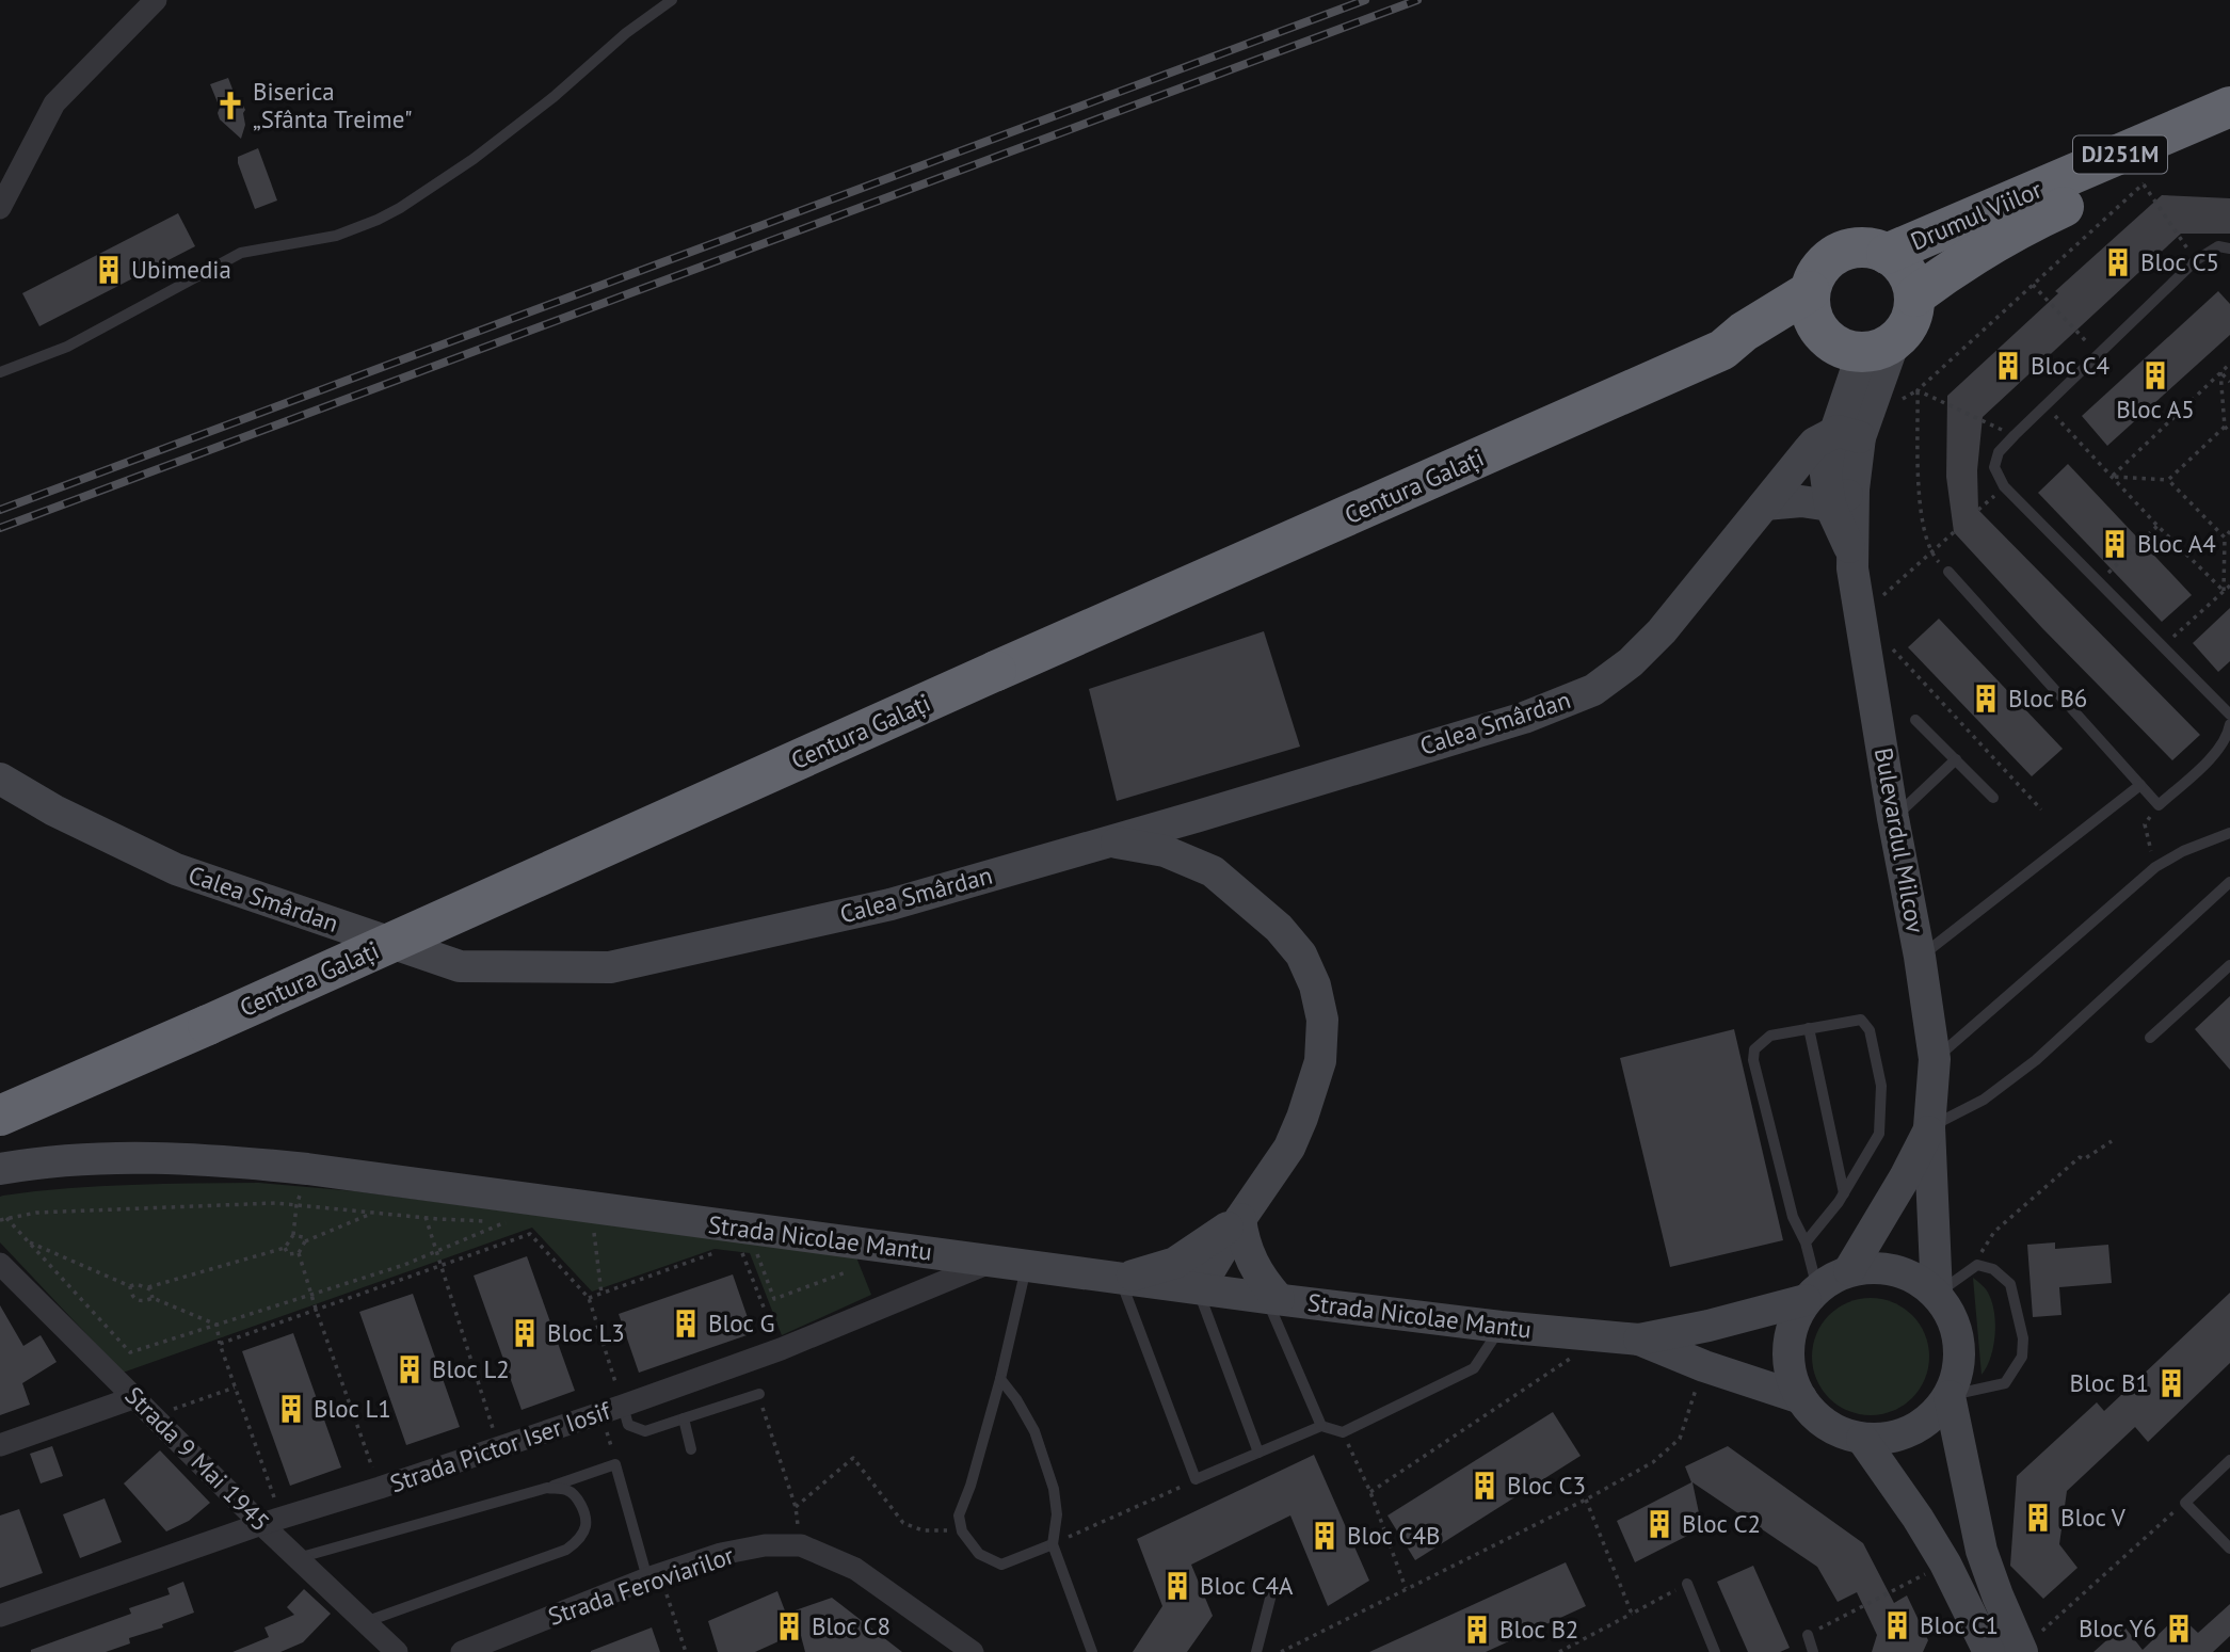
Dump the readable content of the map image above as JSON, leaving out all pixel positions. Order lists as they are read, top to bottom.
{
  "streets": {
    "highway": ["DJ251M", "Drumul Viilor", "Centura Galați"],
    "main road": ["Calea Smârdan", "Bulevardul Milcov", "Strada Nicolae Mantu"],
    "street": ["Strada Pictor Iser Iosif", "Strada 9 Mai 1945", "Strada Feroviarilor"]
  },
  "crossings": [
    ["Drumul Viilor", "Centura Galați"],
    ["Calea Smârdan", "Bulevardul Milcov"],
    ["Bulevardul Milcov", "Strada Nicolae Mantu"],
    ["Strada Nicolae Mantu", "Strada Pictor Iser Iosif"],
    ["Strada Pictor Iser Iosif", "Strada 9 Mai 1945"]
  ],
  "places": {
    "church": ["Biserica „Sfânta Treime\""],
    "building": [
      "Bloc C5",
      "Ubimedia",
      "Bloc C4",
      "Bloc A5",
      "Bloc A4",
      "Bloc B6",
      "Bloc G",
      "Bloc L3",
      "Bloc L2",
      "Bloc B1",
      "Bloc L1",
      "Bloc C3",
      "Bloc V",
      "Bloc C2",
      "Bloc C4B",
      "Bloc C4A",
      "Bloc C1",
      "Bloc C8",
      "Bloc Y6",
      "Bloc B2"
    ]
  }
}
